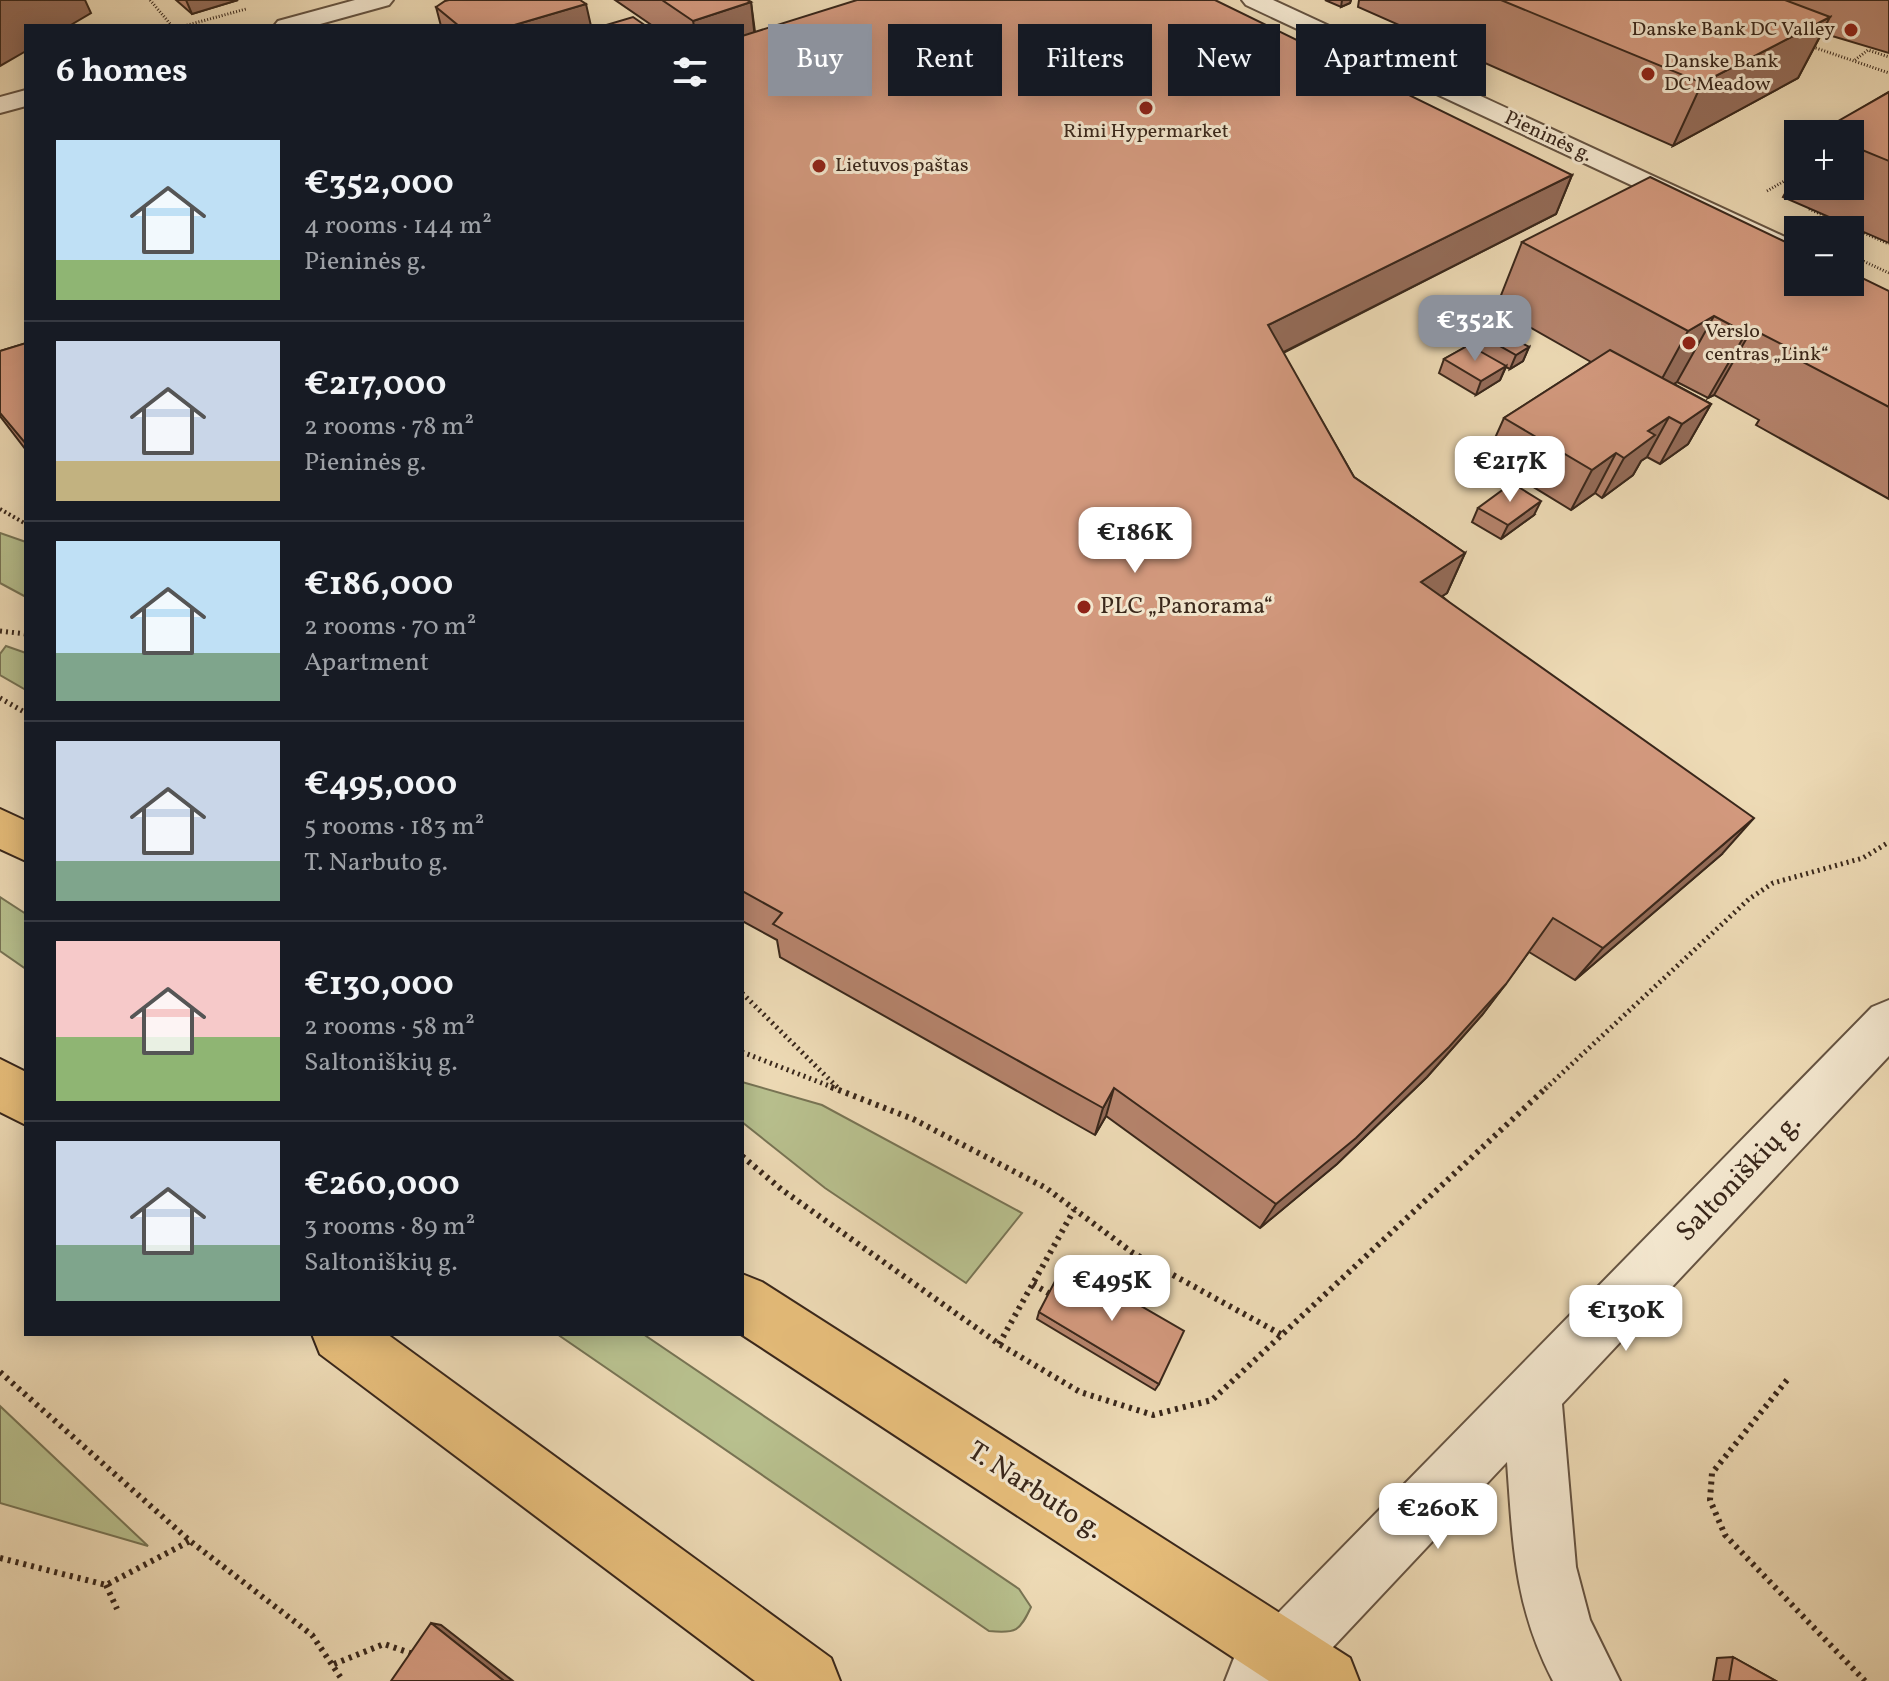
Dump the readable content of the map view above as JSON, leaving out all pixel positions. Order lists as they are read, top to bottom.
{
  "streets": {
    "main road": ["T. Narbuto g."],
    "street": ["Pieninės g.", "Saltoniškių g."]
  },
  "crossings": [
    ["Saltoniškių g.", "T. Narbuto g."]
  ],
  "places": [
    "Danske Bank DC Valley",
    "Danske Bank DC Meadow",
    "Rimi Hypermarket",
    "Lietuvos paštas",
    "Verslo centras „Link“",
    "PLC „Panorama“"
  ],
  "page": {
    "chip": [
      "Buy",
      "Rent",
      "Filters",
      "New",
      "Apartment"
    ],
    "heading": "6 homes",
    "map_buttons": ["+", "−"],
    "list": [
      {
        "name": "€352,000",
        "note": "4 rooms · 144 m² · Pieninės g."
      },
      {
        "name": "€217,000",
        "note": "2 rooms · 78 m² · Pieninės g."
      },
      {
        "name": "€186,000",
        "note": "2 rooms · 70 m² · Apartment"
      },
      {
        "name": "€495,000",
        "note": "5 rooms · 183 m² · T. Narbuto g."
      },
      {
        "name": "€130,000",
        "note": "2 rooms · 58 m² · Saltoniškių g."
      },
      {
        "name": "€260,000",
        "note": "3 rooms · 89 m² · Saltoniškių g."
      }
    ],
    "price": [
      "€352K",
      "€217K",
      "€186K",
      "€495K",
      "€130K",
      "€260K"
    ]
  }
}
